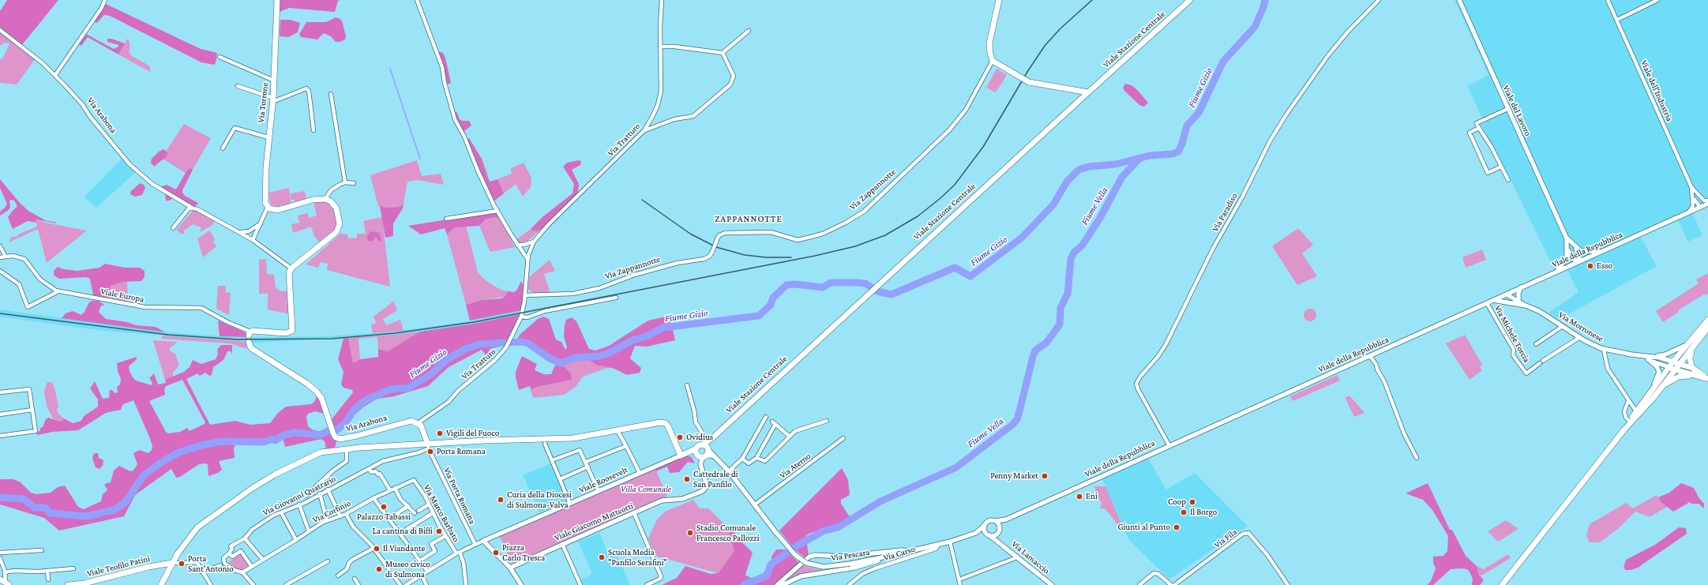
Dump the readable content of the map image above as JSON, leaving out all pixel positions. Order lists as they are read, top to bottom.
{
  "streets": {
    "main road": [
      "Viale Stazione Centrale",
      "Via Torrone",
      "Via Arabona",
      "Viale Roosevelt",
      "Viale Teofilo Patini"
    ],
    "street": [
      "Viale dell'Industria",
      "Viale del Lavoro",
      "Via Tratturo",
      "Via Zappannotte",
      "Via Paradiso",
      "Viale della Repubblica",
      "Viale Europa",
      "Via Morronese",
      "Via Michele Torcia",
      "Via Aterno",
      "Via Giovanni Quatrario",
      "Via Porta Romana",
      "Via Corfinio",
      "Via Marco Barbato",
      "Viale Giacomo Matteotti",
      "Via Fila",
      "Via Carso",
      "Via Pescara",
      "Via Lamaccio"
    ]
  },
  "crossings": [
    ["Viale Stazione Centrale", "Viale Roosevelt"],
    ["Viale Stazione Centrale", "Via Pescara"],
    ["Viale dell'Industria", "Viale della Repubblica"],
    ["Via Arabona", "Via Tratturo"],
    ["Via Arabona", "Viale Europa"],
    ["Via Tratturo", "Via Zappannotte"],
    ["Via Paradiso", "Viale della Repubblica"],
    ["Viale della Repubblica", "Via Morronese"],
    ["Viale della Repubblica", "Via Michele Torcia"],
    ["Viale della Repubblica", "Via Pescara"],
    ["Viale della Repubblica", "Via Lamaccio"],
    ["Via Morronese", "Via Michele Torcia"],
    ["Via Aterno", "Via Pescara"],
    ["Viale Roosevelt", "Via Porta Romana"],
    ["Viale Roosevelt", "Via Marco Barbato"],
    ["Viale Roosevelt", "Via Pescara"],
    ["Via Giovanni Quatrario", "Via Porta Romana"],
    ["Via Corfinio", "Via Marco Barbato"],
    ["Via Carso", "Via Pescara"],
    ["Via Pescara", "Via Lamaccio"]
  ],
  "districts": ["ZAPPANNOTTE"],
  "water": ["Fiume Gizio", "Fiume Vella"],
  "parks": ["Villa Comunale"],
  "places": [
    "Esso",
    "Vigili del Fuoco",
    "Ovidius",
    "Porta Romana",
    "Penny Market",
    "Cattedrale di San Panfilo",
    "Eni",
    "Curia della Diocesi di Sulmona-Valva",
    "Coop",
    "Palazzo Tabassi",
    "Il Borgo",
    "Giunti al Punto",
    "La cantina di Biffi",
    "Stadio Comunale Francesco Pallozzi",
    "Il Viandante",
    "Piazza Carlo Tresca",
    "Scuola Media \"Panfilo Serafini\"",
    "Porta Sant'Antonio",
    "Museo civico di Sulmona"
  ]
}
